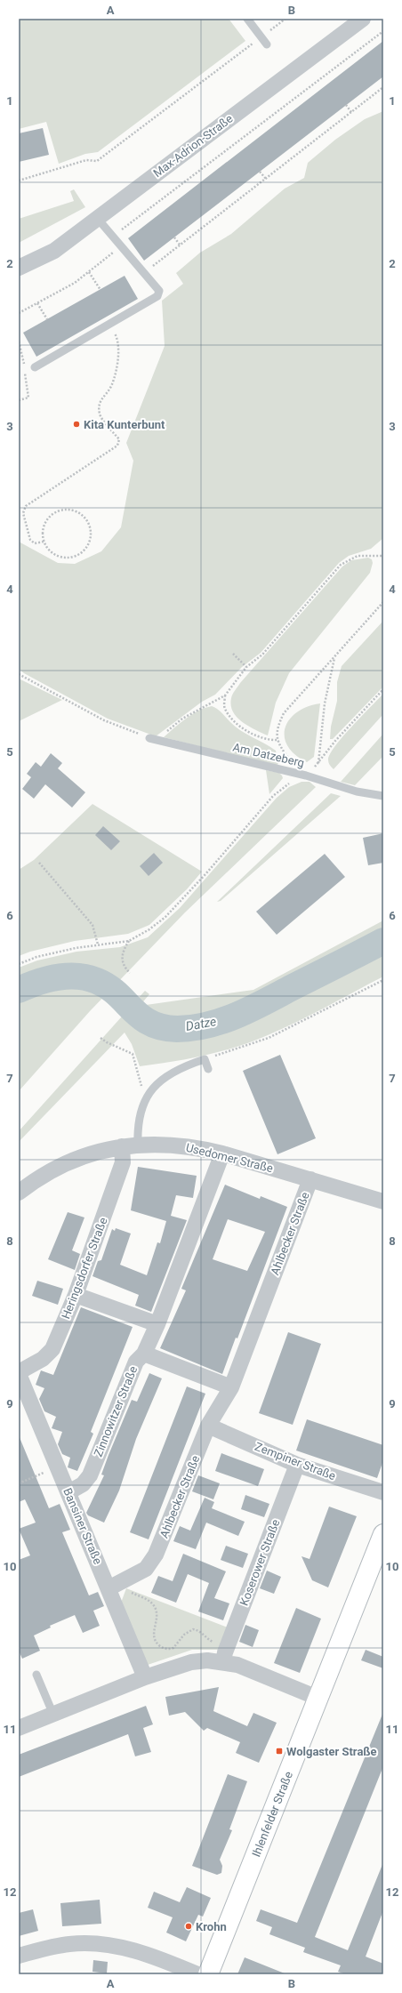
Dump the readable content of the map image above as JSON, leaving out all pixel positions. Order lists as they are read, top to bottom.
{
  "streets": {
    "main road": ["Ihlenfelder Straße"],
    "street": [
      "Max-Adrion-Straße",
      "Usedomer Straße",
      "Ahlbecker Straße",
      "Heringsdorfer Straße",
      "Zinnowitzer Straße",
      "Zempiner Straße",
      "Bansiner Straße",
      "Koserower Straße"
    ],
    "lane": ["Am Datzeberg"]
  },
  "crossings": [
    ["Usedomer Straße", "Ahlbecker Straße"],
    ["Usedomer Straße", "Heringsdorfer Straße"],
    ["Usedomer Straße", "Zinnowitzer Straße"],
    ["Ahlbecker Straße", "Zempiner Straße"],
    ["Ahlbecker Straße", "Bansiner Straße"],
    ["Heringsdorfer Straße", "Bansiner Straße"],
    ["Zinnowitzer Straße", "Bansiner Straße"],
    ["Zempiner Straße", "Koserower Straße"]
  ],
  "water": ["Datze"],
  "places": {
    "other": ["Kita Kunterbunt", "Krohn"],
    "transit": ["Wolgaster Straße"]
  },
  "grid": {
    "columns": ["A", "B"],
    "rows": [
      "1",
      "2",
      "3",
      "4",
      "5",
      "6",
      "7",
      "8",
      "9",
      "10",
      "11",
      "12"
    ]
  }
}
